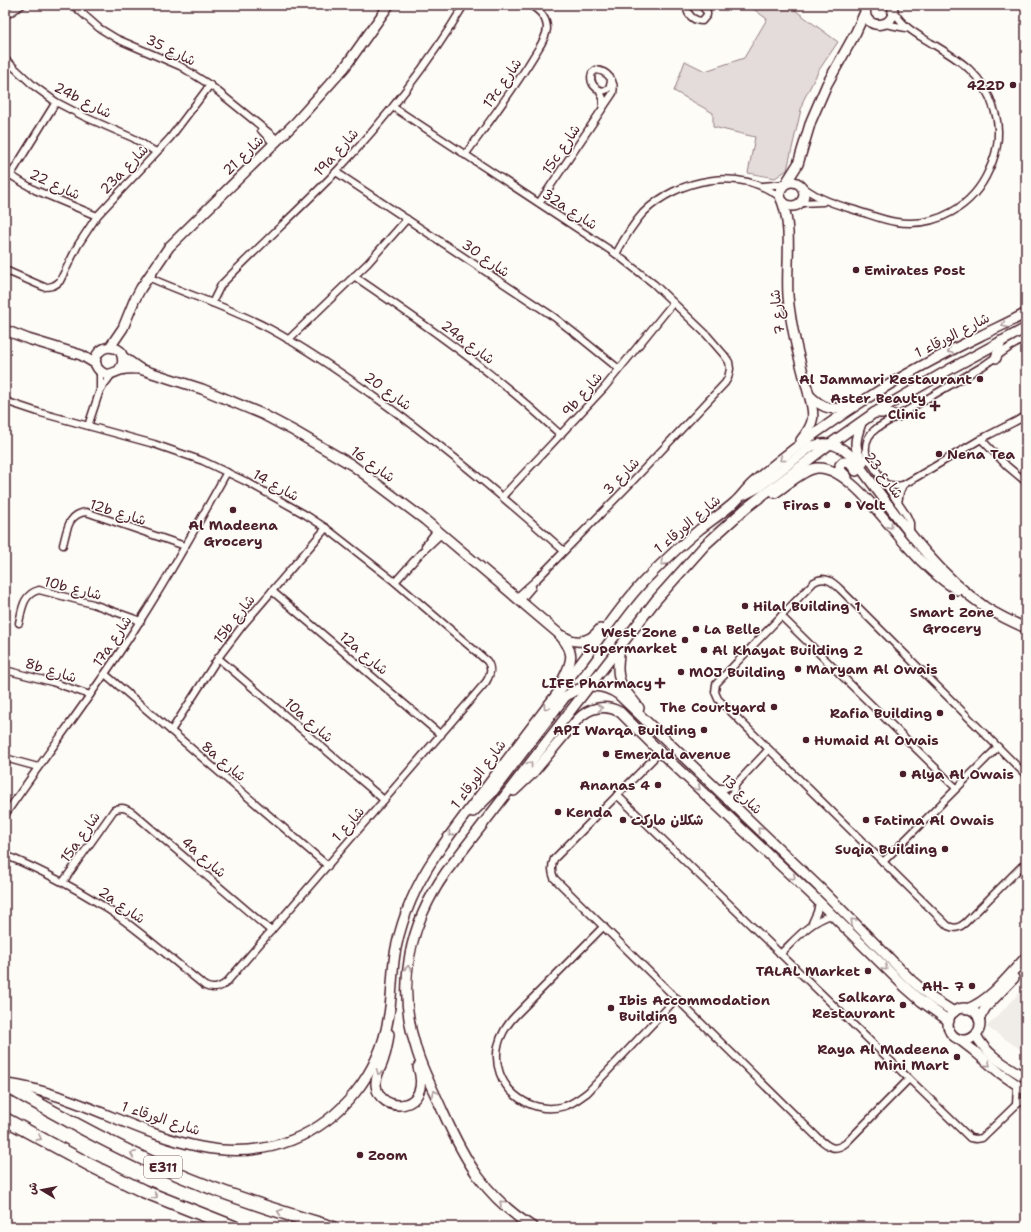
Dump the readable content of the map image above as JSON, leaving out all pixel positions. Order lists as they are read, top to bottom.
{
  "streets": {
    "highway": ["E311"],
    "street": [
      "شارع 35",
      "17c شارع",
      "24b شارع",
      "15c شارع",
      "19a شارع",
      "شارع 21",
      "23a شارع",
      "شارع 22",
      "32a شارع",
      "شارع 30",
      "شارع 7",
      "شارع الورقاء 1",
      "24a شارع",
      "شارع 20",
      "9b شارع",
      "شارع 16",
      "شارع 23",
      "شارع 3",
      "شارع 14",
      "12b شارع",
      "10b شارع",
      "15b شارع",
      "17a شارع",
      "12a شارع",
      "8b شارع",
      "10a شارع",
      "8a شارع",
      "شارع 13",
      "شارع 1",
      "15a شارع",
      "4a شارع",
      "2a شارع"
    ]
  },
  "crossings": [
    ["شارع 35", "شارع 21"],
    ["شارع 35", "23a شارع"],
    ["17c شارع", "32a شارع"],
    ["24b شارع", "23a شارع"],
    ["15c شارع", "32a شارع"],
    ["19a شارع", "32a شارع"],
    ["19a شارع", "شارع 30"],
    ["19a شارع", "شارع 20"],
    ["شارع 21", "شارع 20"],
    ["شارع 21", "شارع 16"],
    ["23a شارع", "شارع 22"],
    ["32a شارع", "9b شارع"],
    ["32a شارع", "شارع 3"],
    ["شارع 30", "9b شارع"],
    ["شارع 7", "شارع الورقاء 1"],
    ["شارع الورقاء 1", "شارع 16"],
    ["شارع الورقاء 1", "شارع 23"],
    ["شارع الورقاء 1", "شارع 13"],
    ["شارع الورقاء 1", "E311"],
    ["24a شارع", "9b شارع"],
    ["شارع 20", "9b شارع"],
    ["شارع 20", "شارع 3"],
    ["شارع 16", "شارع 3"],
    ["شارع 14", "15b شارع"],
    ["شارع 14", "17a شارع"],
    ["شارع 14", "شارع 1"],
    ["12b شارع", "17a شارع"],
    ["10b شارع", "17a شارع"],
    ["15b شارع", "12a شارع"],
    ["15b شارع", "10a شارع"],
    ["15b شارع", "8a شارع"],
    ["17a شارع", "8b شارع"],
    ["17a شارع", "8a شارع"],
    ["12a شارع", "شارع 1"],
    ["10a شارع", "شارع 1"],
    ["8a شارع", "شارع 1"],
    ["شارع 1", "4a شارع"],
    ["شارع 1", "2a شارع"],
    ["15a شارع", "4a شارع"],
    ["15a شارع", "2a شارع"]
  ],
  "places": {
    "other": [
      "422D",
      "Emirates Post",
      "Al Jammari Restaurant",
      "Nena Tea",
      "Firas",
      "Volt",
      "Al Madeena Grocery",
      "Smart Zone Grocery",
      "Hilal Building 1",
      "La Belle",
      "West Zone Supermarket",
      "Al Khayat Building 2",
      "Maryam Al Owais",
      "MOJ Building",
      "The Courtyard",
      "Rafia Building",
      "API Warqa Building",
      "Humaid Al Owais",
      "Emerald avenue",
      "Alya Al Owais",
      "Ananas 4",
      "Kenda",
      "شكلان ماركت",
      "Fatima Al Owais",
      "Suqia Building",
      "TALAL Market",
      "AH- 7",
      "Salkara Restaurant",
      "Ibis Accommodation Building",
      "Raya Al Madeena Mini Mart",
      "Zoom"
    ],
    "health": ["Aster Beauty Clinic", "LIFE Pharmacy"]
  },
  "north": "left"
}
